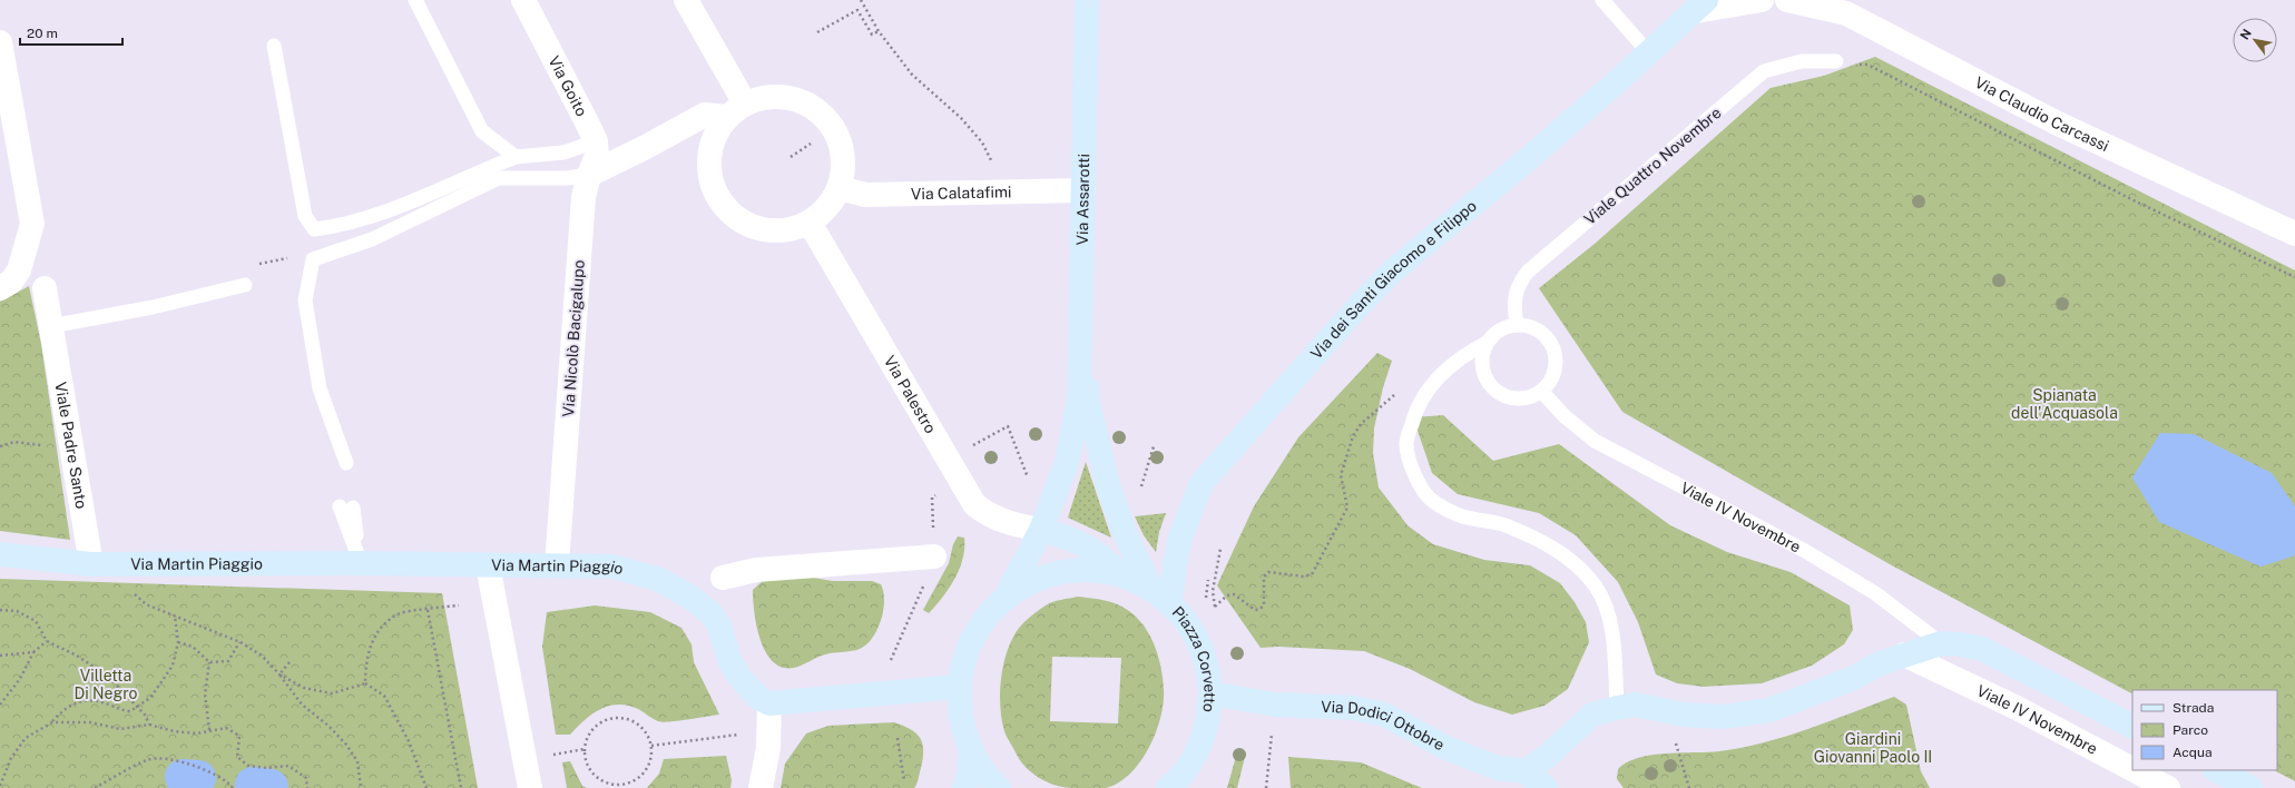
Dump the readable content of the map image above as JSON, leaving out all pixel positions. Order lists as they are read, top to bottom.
{
  "streets": {
    "main road": [
      "Via Assarotti",
      "Via dei Santi Giacomo e Filippo",
      "Via Martin Piaggio",
      "Piazza Corvetto",
      "Via Dodici Ottobre"
    ],
    "street": [
      "Via Goito",
      "Via Claudio Carcassi",
      "Via Calatafimi",
      "Via Nicolò Bacigalupo",
      "Via Palestro",
      "Viale Padre Santo",
      "Viale IV Novembre"
    ],
    "lane": ["Viale Quattro Novembre"]
  },
  "crossings": [
    ["Via Goito", "Via Nicolò Bacigalupo"],
    ["Viale Quattro Novembre", "Viale IV Novembre"],
    ["Via Calatafimi", "Via Assarotti"],
    ["Via Calatafimi", "Via Palestro"],
    ["Via Assarotti", "Piazza Corvetto"],
    ["Via dei Santi Giacomo e Filippo", "Piazza Corvetto"],
    ["Via Nicolò Bacigalupo", "Via Martin Piaggio"],
    ["Via Palestro", "Piazza Corvetto"],
    ["Viale Padre Santo", "Via Martin Piaggio"],
    ["Piazza Corvetto", "Via Dodici Ottobre"]
  ],
  "parks": ["Spianata dell'Acquasola", "Villetta Di Negro", "Giardini Giovanni Paolo II"],
  "legend": ["Strada", "Parco", "Acqua"],
  "scale_bar": "20 m",
  "north": "top left"
}
